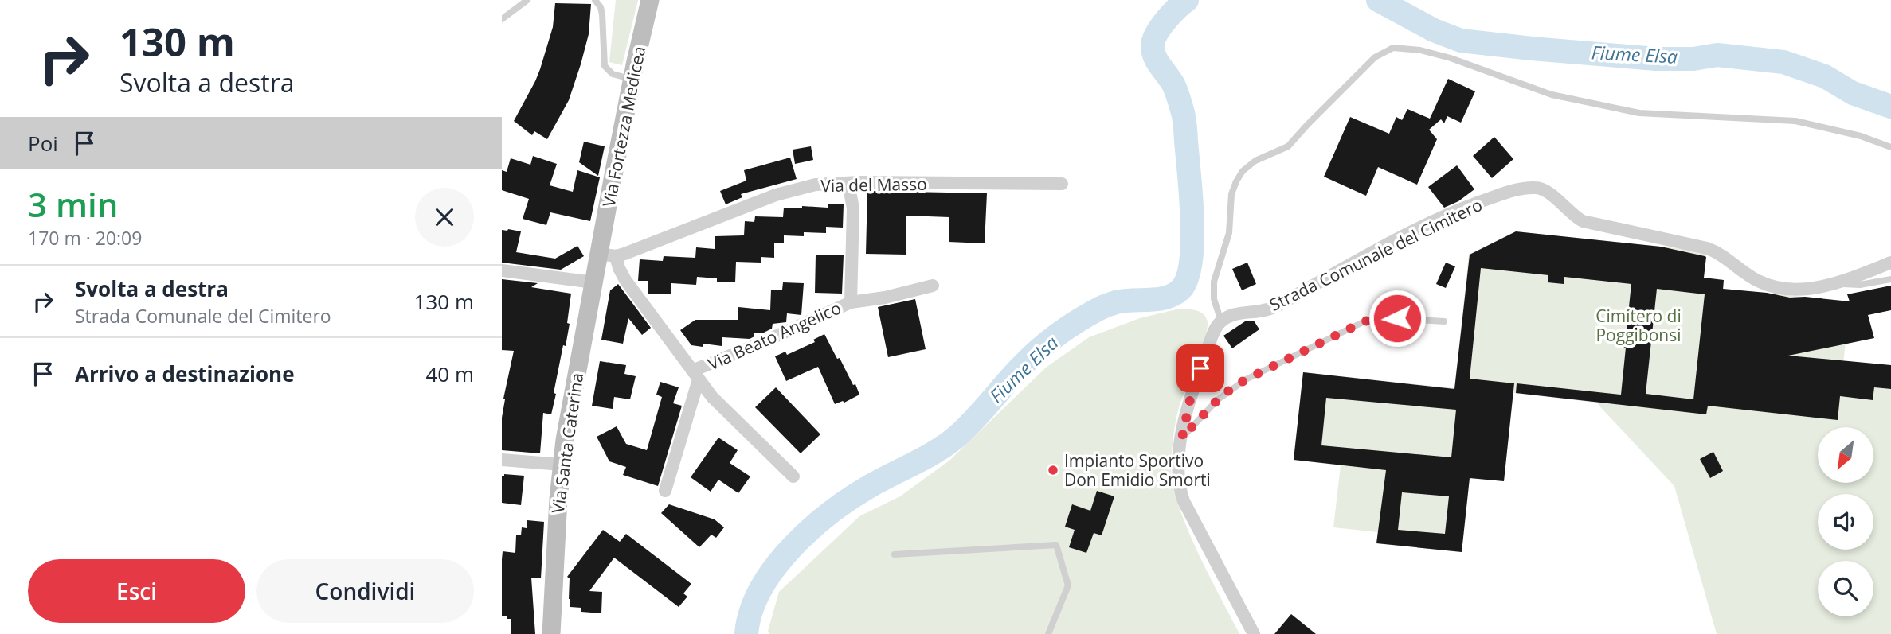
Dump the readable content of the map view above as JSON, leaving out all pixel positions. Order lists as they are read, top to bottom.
{
  "streets": {
    "main road": ["Via Fortezza Medicea", "Via Santa Caterina"],
    "street": ["Via del Masso", "Strada Comunale del Cimitero", "Via Beato Angelico"]
  },
  "crossings": [
    ["Via Fortezza Medicea", "Via del Masso"],
    ["Via Fortezza Medicea", "Via Santa Caterina"],
    ["Via del Masso", "Via Santa Caterina"]
  ],
  "water": ["Fiume Elsa"],
  "parks": ["Cimitero di Poggibonsi"],
  "places": ["Impianto Sportivo Don Emidio Smorti"],
  "north": "bottom left",
  "page": {
    "turn": ["130 m", "Svolta a destra"],
    "then": "Poi",
    "heading": ["3 min", "170 m · 20:09"],
    "list": [
      {
        "name": "Svolta a destra",
        "note": "Strada Comunale del Cimitero",
        "value": "130 m"
      },
      {
        "name": "Arrivo a destinazione",
        "value": "40 m"
      }
    ],
    "buttons": ["Esci", "Condividi"]
  }
}
